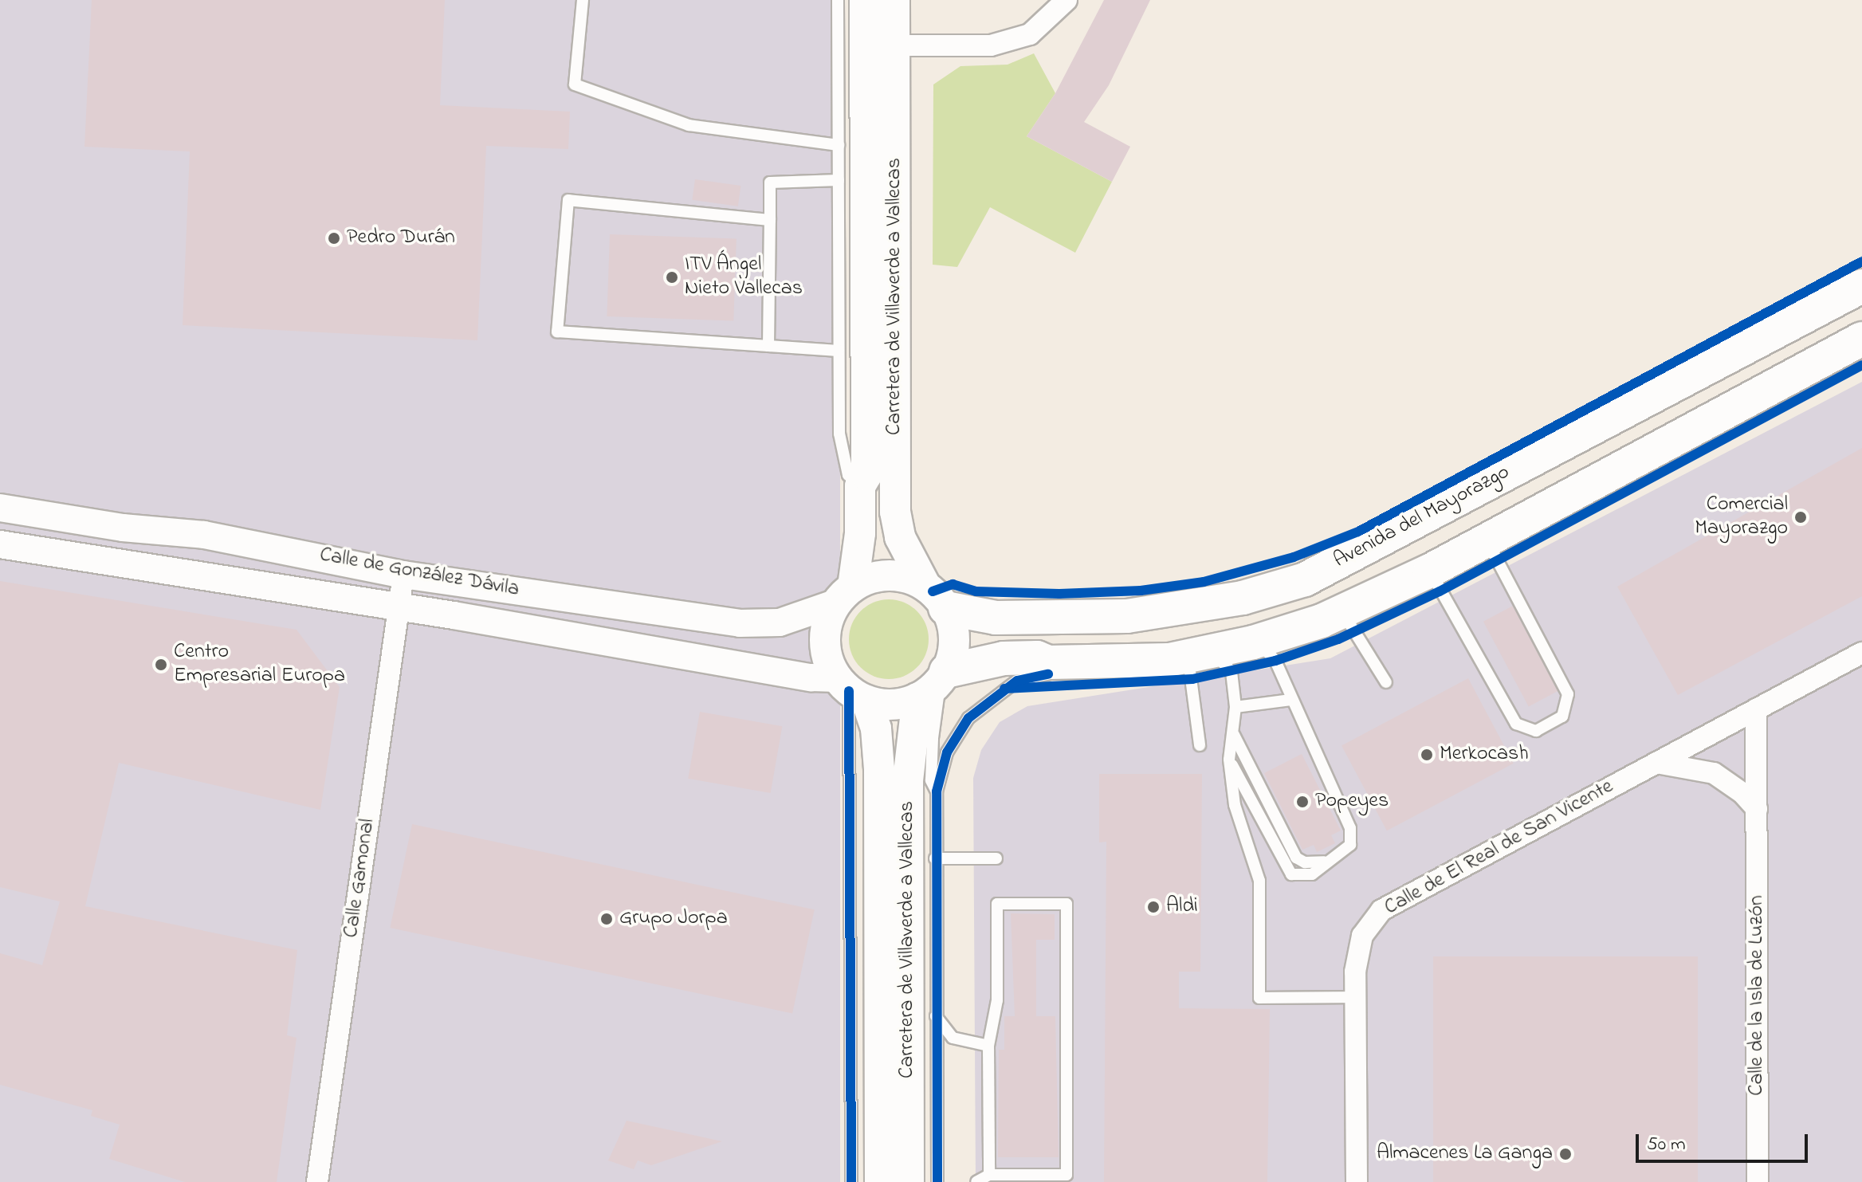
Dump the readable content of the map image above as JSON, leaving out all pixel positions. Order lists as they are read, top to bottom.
{
  "streets": {
    "main road": ["Carretera de Villaverde a Vallecas", "Avenida del Mayorazgo"],
    "street": [
      "Calle de González Dávila",
      "Calle de El Real de San Vicente",
      "Calle Gamonal",
      "Calle de la Isla de Luzón"
    ]
  },
  "crossings": [
    ["Carretera de Villaverde a Vallecas", "Avenida del Mayorazgo"],
    ["Carretera de Villaverde a Vallecas", "Calle de González Dávila"],
    ["Avenida del Mayorazgo", "Calle de González Dávila"],
    ["Calle de González Dávila", "Calle Gamonal"],
    ["Calle de El Real de San Vicente", "Calle de la Isla de Luzón"]
  ],
  "places": [
    "Pedro Durán",
    "ITV Ángel Nieto Vallecas",
    "Comercial Mayorazgo",
    "Centro Empresarial Europa",
    "Merkocash",
    "Popeyes",
    "Aldi",
    "Grupo Jorpa",
    "Almacenes La Ganga"
  ],
  "scale_bar": "50 m"
}
